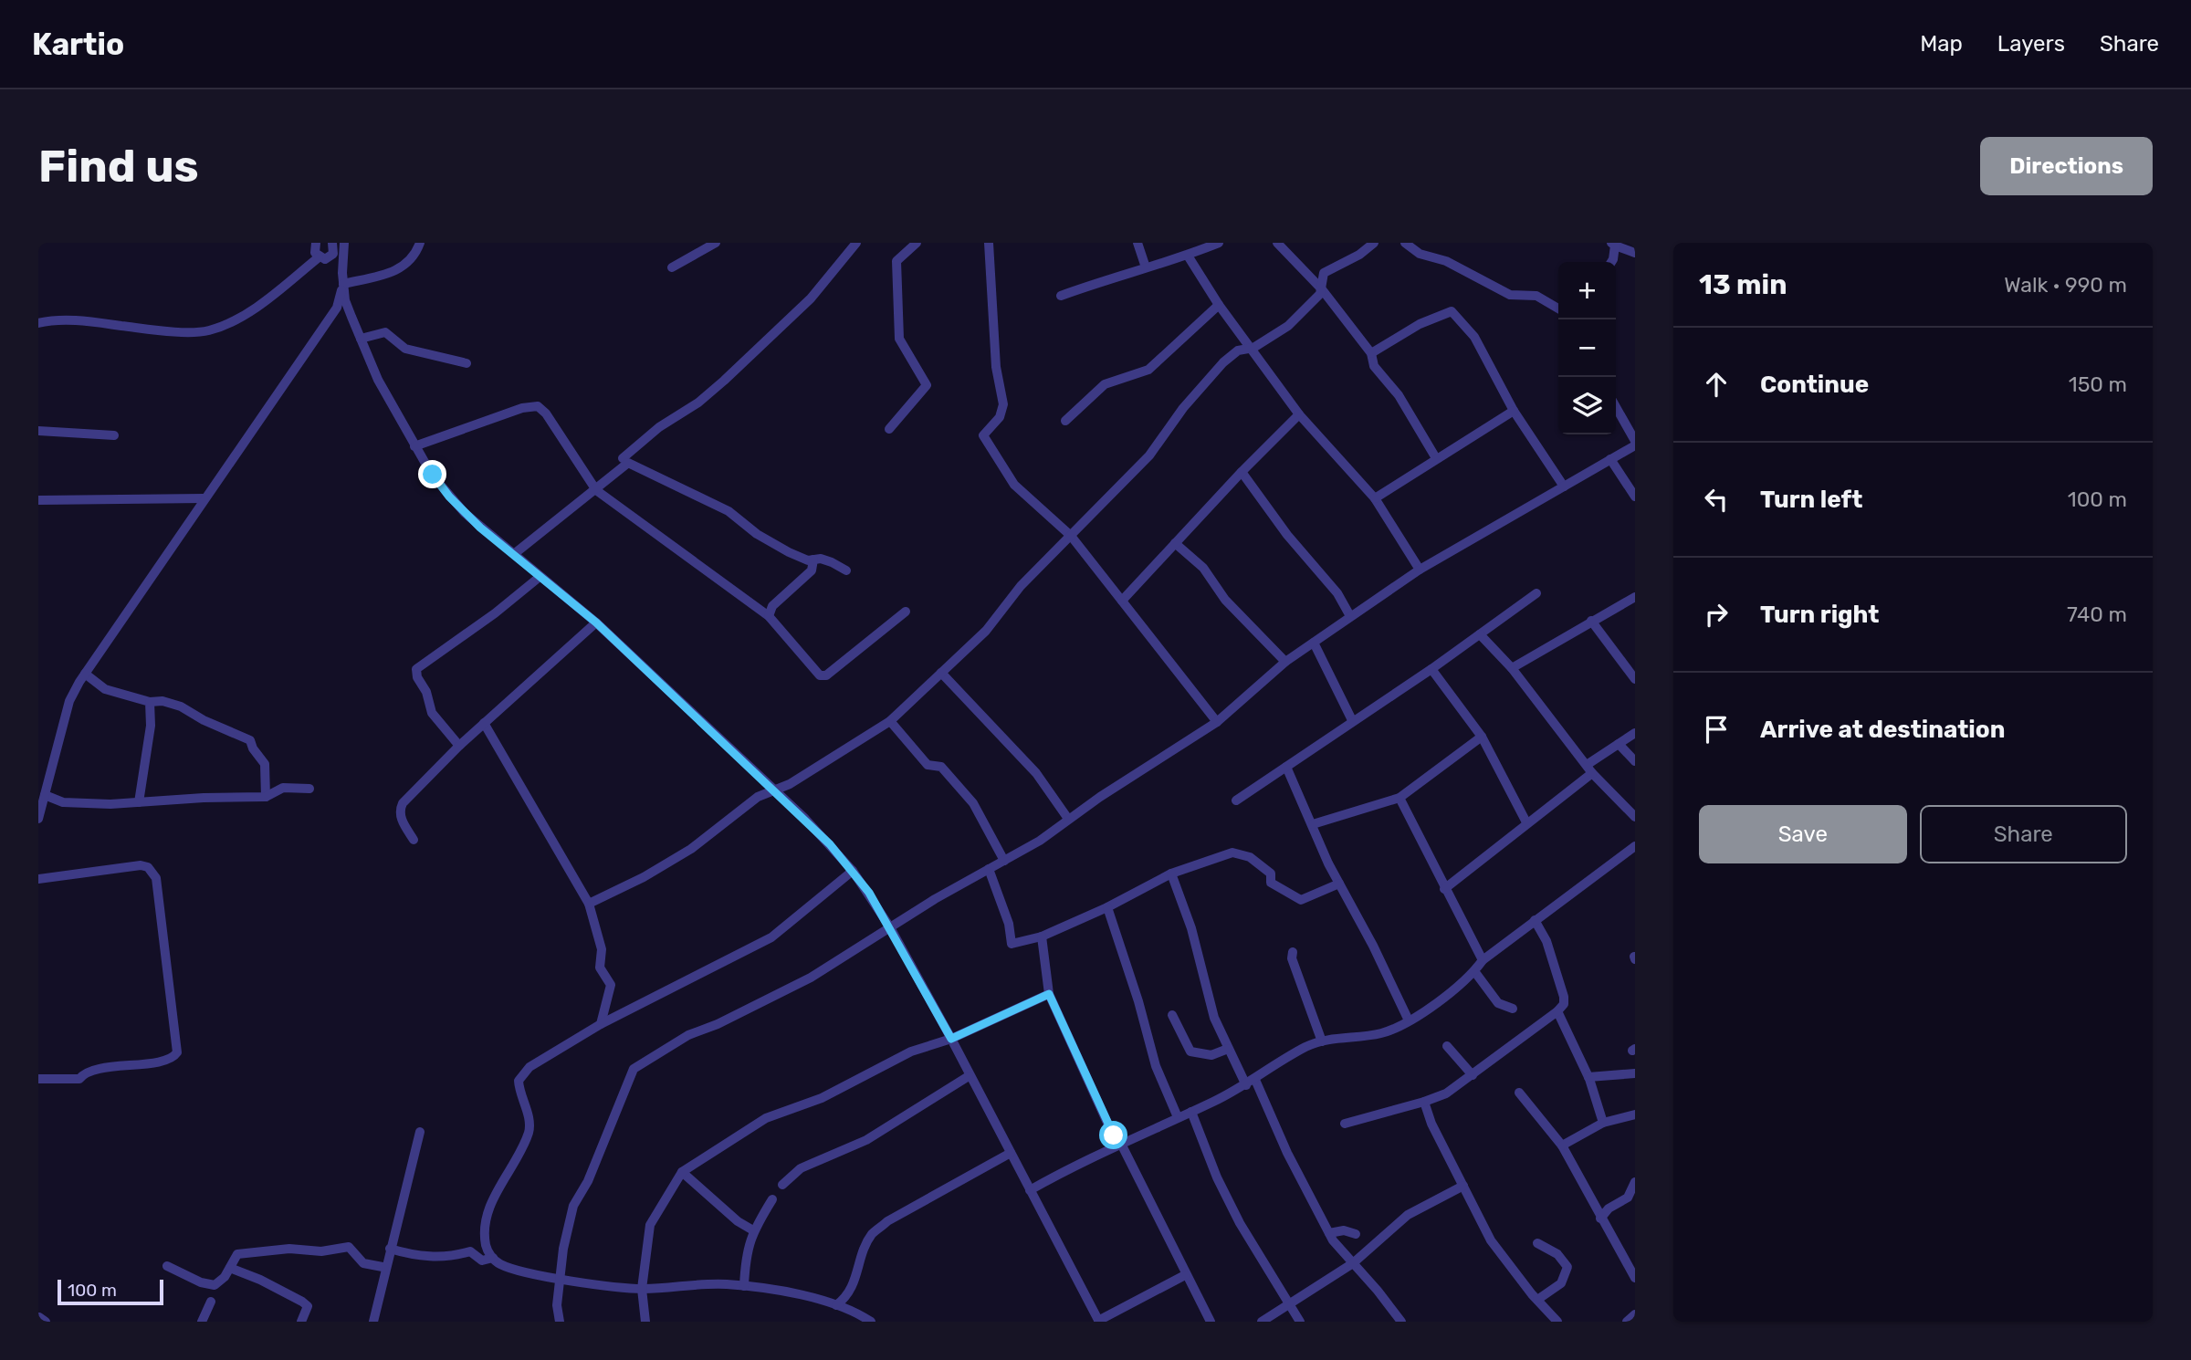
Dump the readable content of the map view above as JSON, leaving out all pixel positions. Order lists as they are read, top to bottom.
{
  "scale_bar": "100 m",
  "page": {
    "header": "Kartio",
    "nav": ["Map", "Layers", "Share"],
    "buttons": [
      "Directions",
      ["Save", "Share"]
    ],
    "title": "Find us",
    "heading": ["13 min", "Walk · 990 m"],
    "map_buttons": ["+", "−"],
    "list": [
      ["Continue", "150 m"],
      ["Turn left", "100 m"],
      ["Turn right", "740 m"],
      "Arrive at destination"
    ],
    "scale": "100 m"
  }
}
